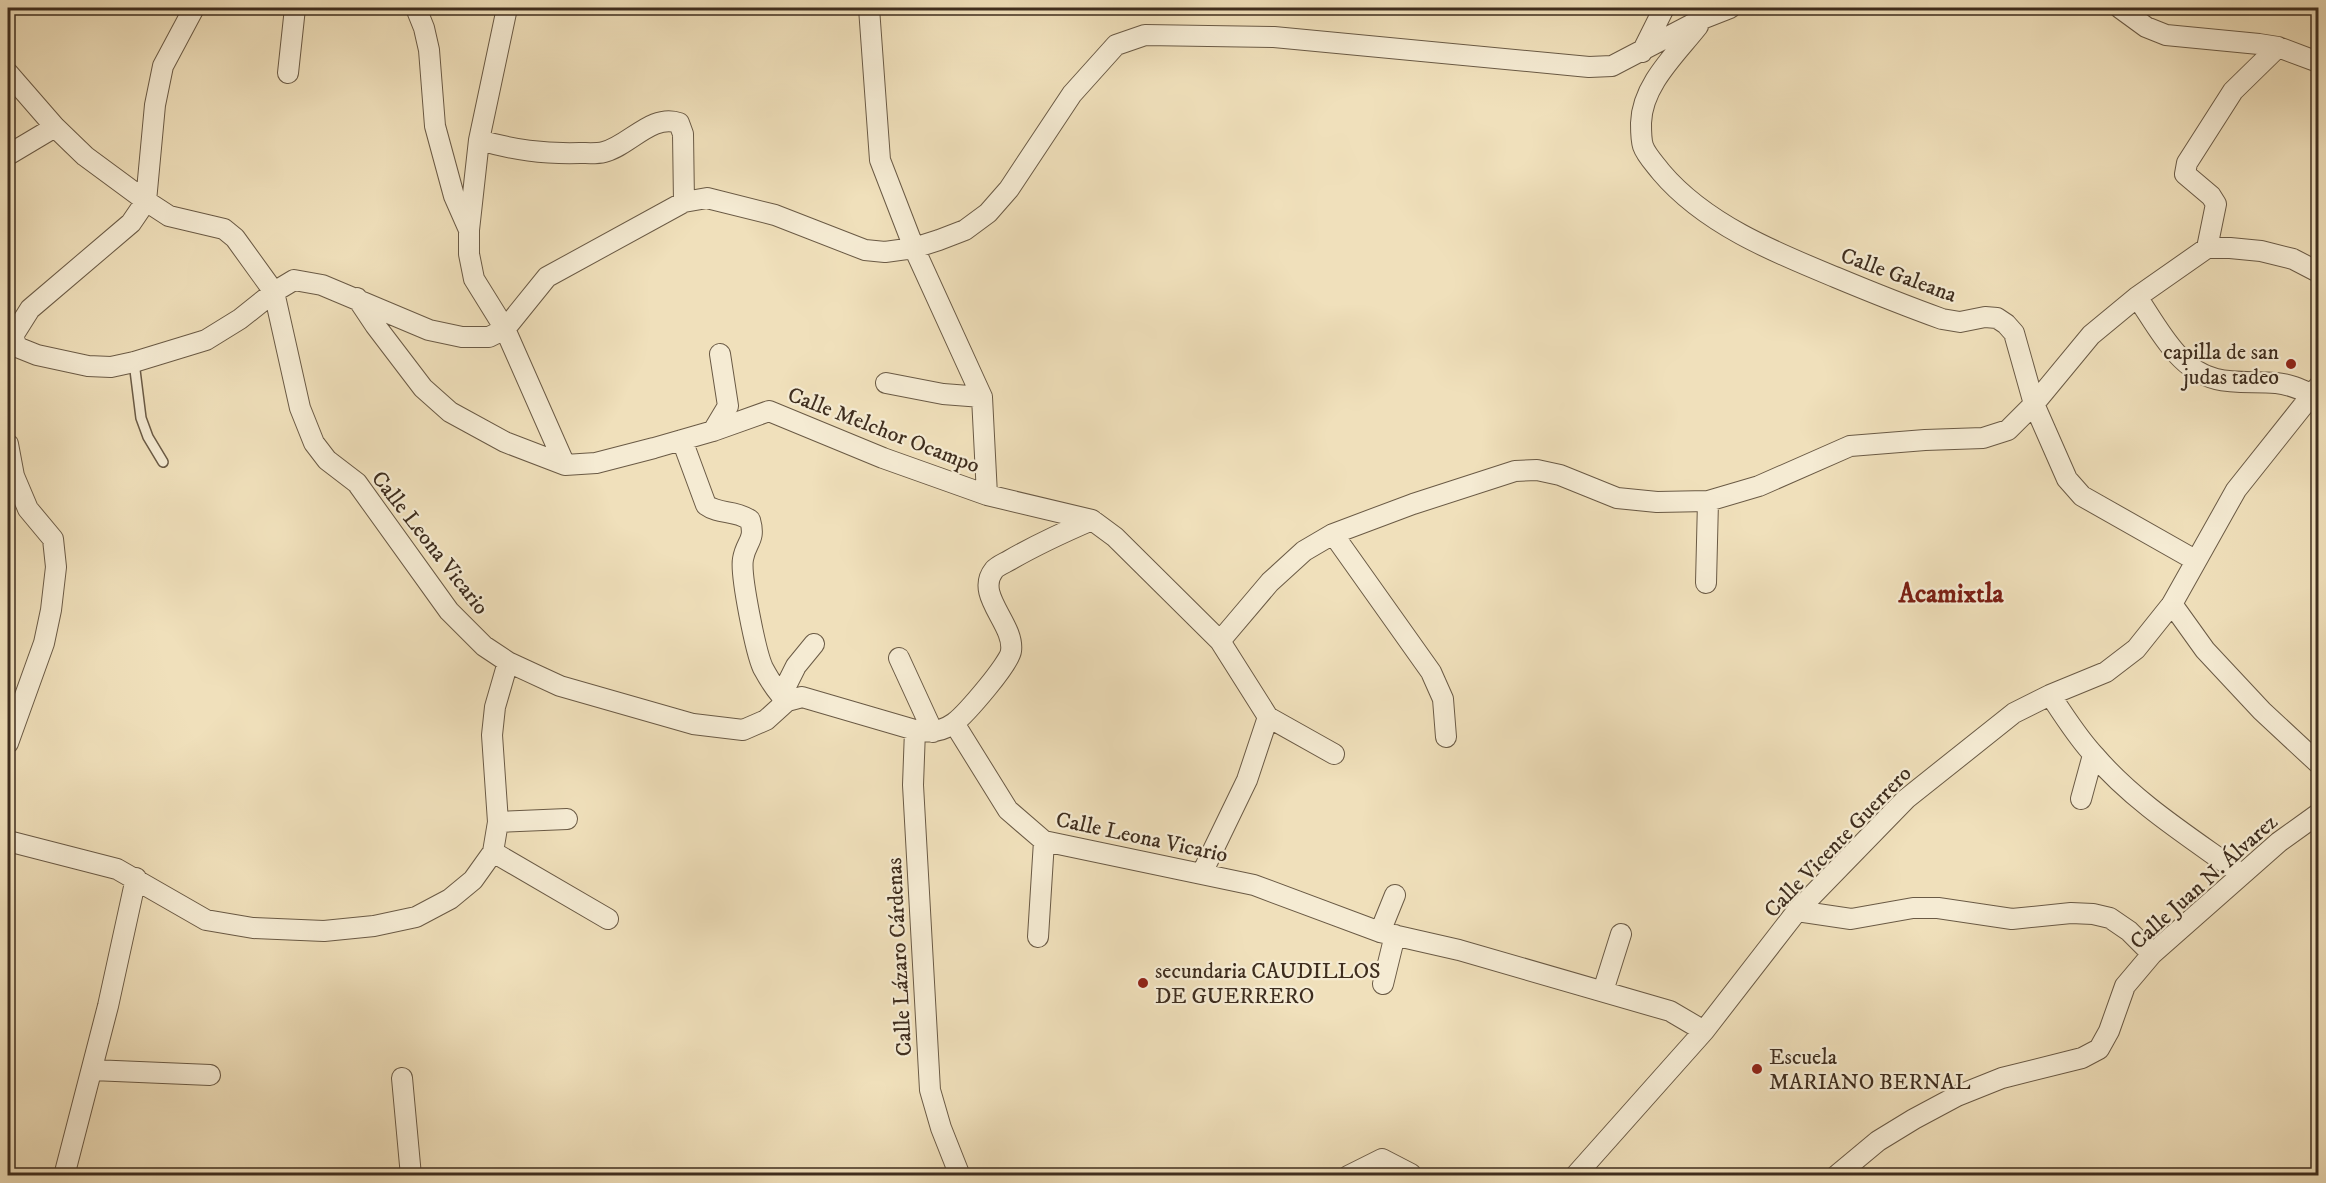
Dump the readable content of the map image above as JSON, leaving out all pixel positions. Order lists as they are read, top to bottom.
{
  "streets": {
    "street": [
      "Calle Galeana",
      "Calle Melchor Ocampo",
      "Calle Leona Vicario",
      "Calle Vicente Guerrero",
      "Calle Juan N. Álvarez",
      "Calle Lázaro Cárdenas"
    ]
  },
  "crossings": [
    ["Calle Galeana", "Calle Vicente Guerrero"],
    ["Calle Leona Vicario", "Calle Vicente Guerrero"]
  ],
  "districts": ["Acamixtla"],
  "places": ["capilla de san judas tadeo", "secundaria CAUDILLOS DE GUERRERO", "Escuela MARIANO BERNAL"]
}
